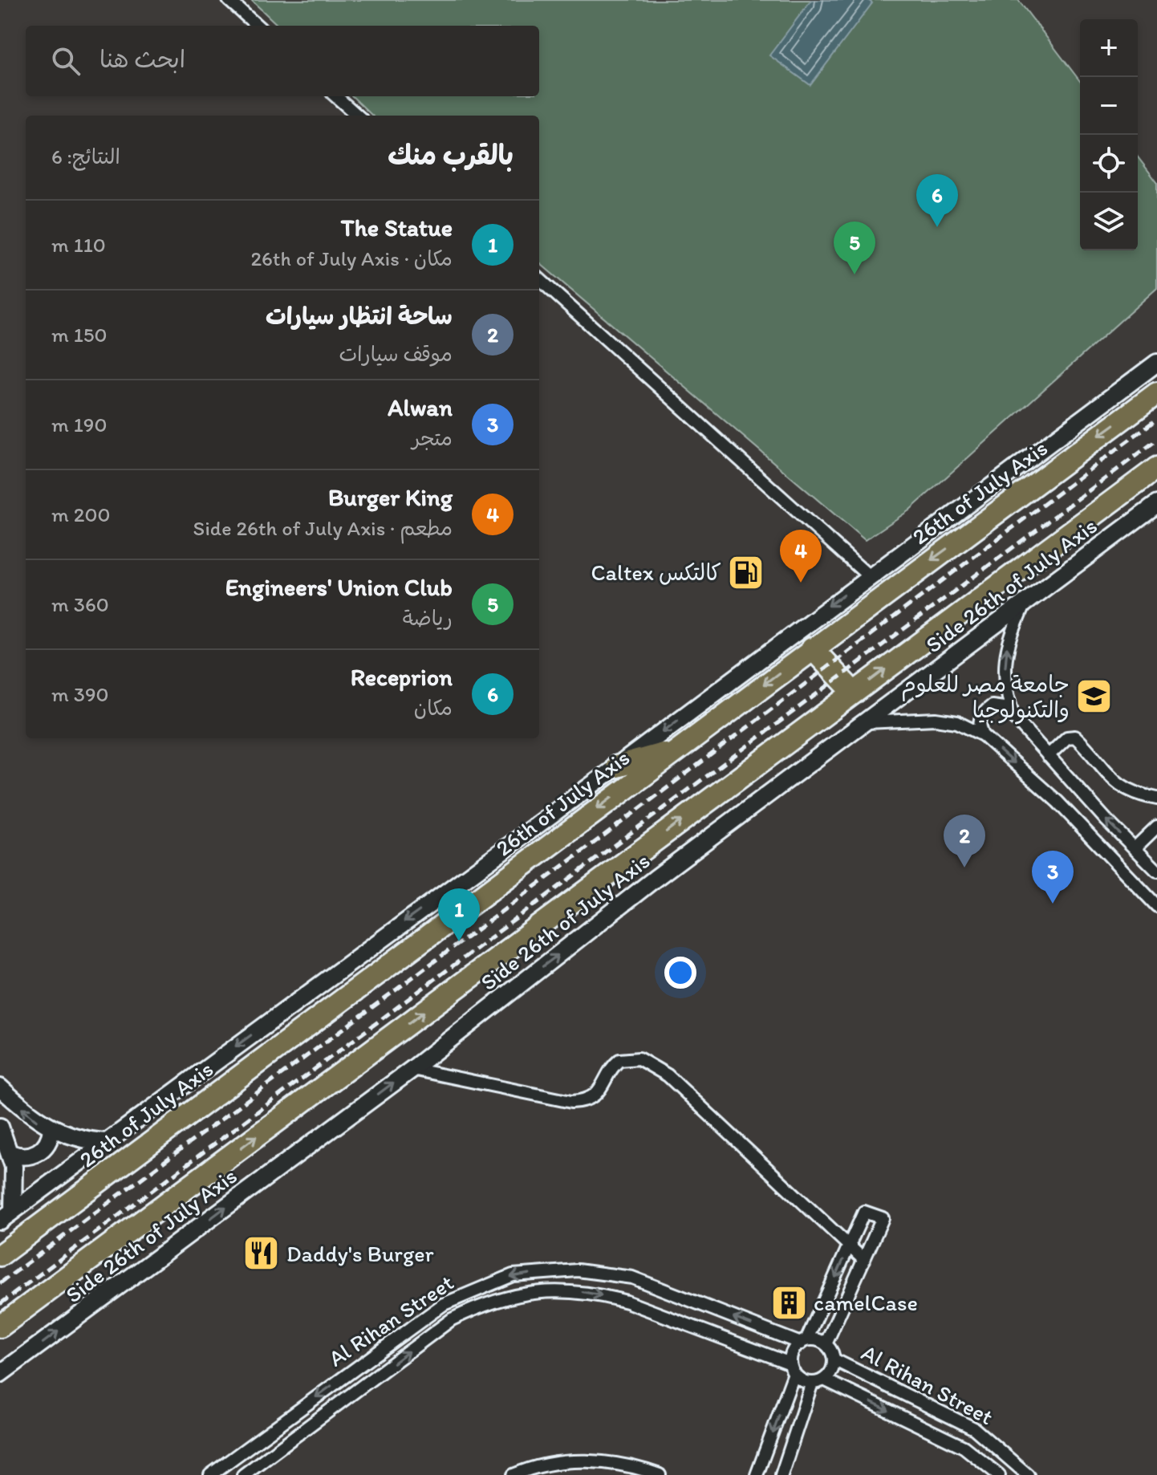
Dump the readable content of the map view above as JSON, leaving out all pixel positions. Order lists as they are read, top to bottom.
{
  "streets": {
    "highway": ["26th of July Axis"],
    "main road": ["Side 26th of July Axis"],
    "street": ["Al Rihan Street"]
  },
  "places": {
    "fuel station": ["Caltex كالتكس"],
    "school or university": ["جامعة مصر للعلوم والتكنولوجيا"],
    "restaurant": ["Daddy's Burger"],
    "building": ["camelCase"]
  },
  "page": {
    "map_buttons": ["+", "−"],
    "search": "ابحث هنا",
    "heading": ["بالقرب منك", "النتائج: 6"],
    "pins": [
      "6",
      "5",
      "4",
      "2",
      "3",
      "1"
    ],
    "list": [
      {
        "mark": "1",
        "name": "The Statue",
        "note": "مكان · 26th of July Axis",
        "value": "110 m"
      },
      {
        "mark": "2",
        "name": "ساحة انتظار سيارات",
        "note": "موقف سيارات",
        "value": "150 m"
      },
      {
        "mark": "3",
        "name": "Alwan",
        "note": "متجر",
        "value": "190 m"
      },
      {
        "mark": "4",
        "name": "Burger King",
        "note": "مطعم · Side 26th of July Axis",
        "value": "200 m"
      },
      {
        "mark": "5",
        "name": "Engineers' Union Club",
        "note": "رياضة",
        "value": "360 m"
      },
      {
        "mark": "6",
        "name": "Receprion",
        "note": "مكان",
        "value": "390 m"
      }
    ]
  }
}
